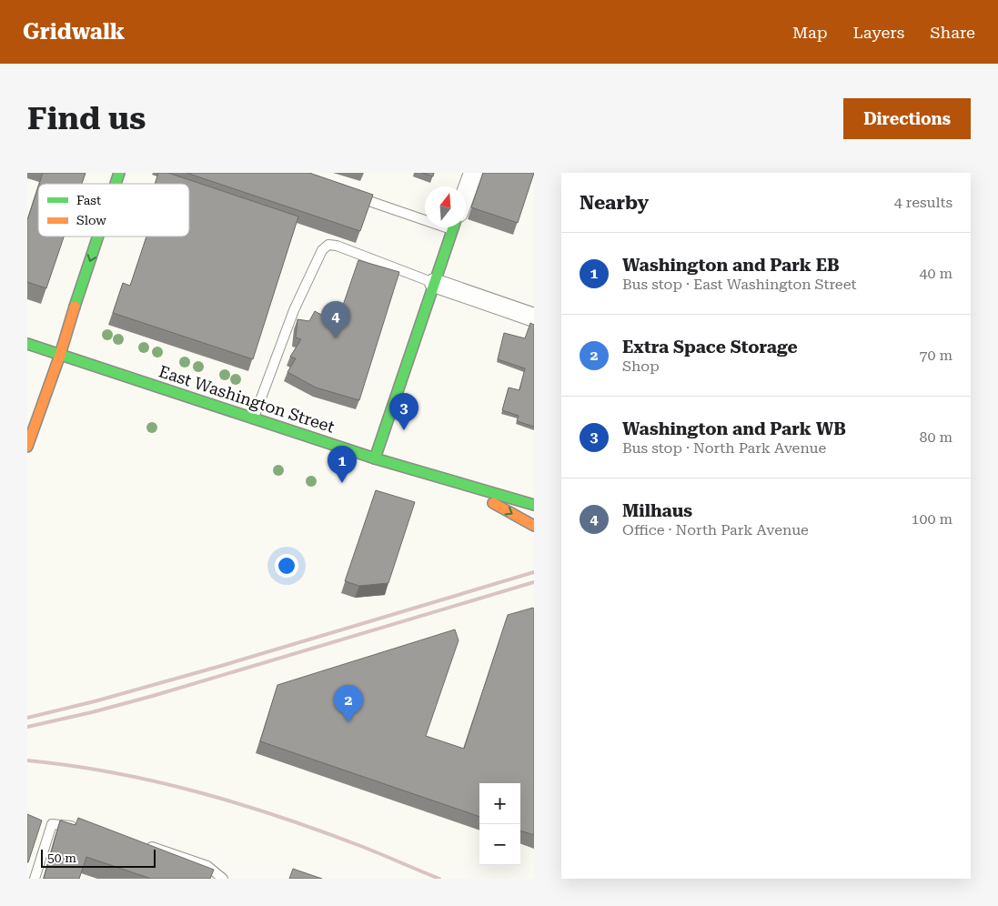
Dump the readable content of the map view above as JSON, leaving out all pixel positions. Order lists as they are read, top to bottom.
{
  "streets": {
    "main road": ["East Washington Street"]
  },
  "legend": ["Fast", "Slow"],
  "scale_bar": "50 m",
  "north": "top",
  "page": {
    "header": "Gridwalk",
    "nav": ["Map", "Layers", "Share"],
    "buttons": "Directions",
    "title": "Find us",
    "heading": ["Nearby", "4 results"],
    "list": [
      {
        "mark": "1",
        "name": "Washington and Park EB",
        "note": "Bus stop · East Washington Street",
        "value": "40 m"
      },
      {
        "mark": "2",
        "name": "Extra Space Storage",
        "note": "Shop",
        "value": "70 m"
      },
      {
        "mark": "3",
        "name": "Washington and Park WB",
        "note": "Bus stop · North Park Avenue",
        "value": "80 m"
      },
      {
        "mark": "4",
        "name": "Milhaus",
        "note": "Office · North Park Avenue",
        "value": "100 m"
      }
    ],
    "pins": [
      "4",
      "3",
      "1",
      "2"
    ],
    "map_buttons": ["+", "−"],
    "scale": "50 m"
  }
}
